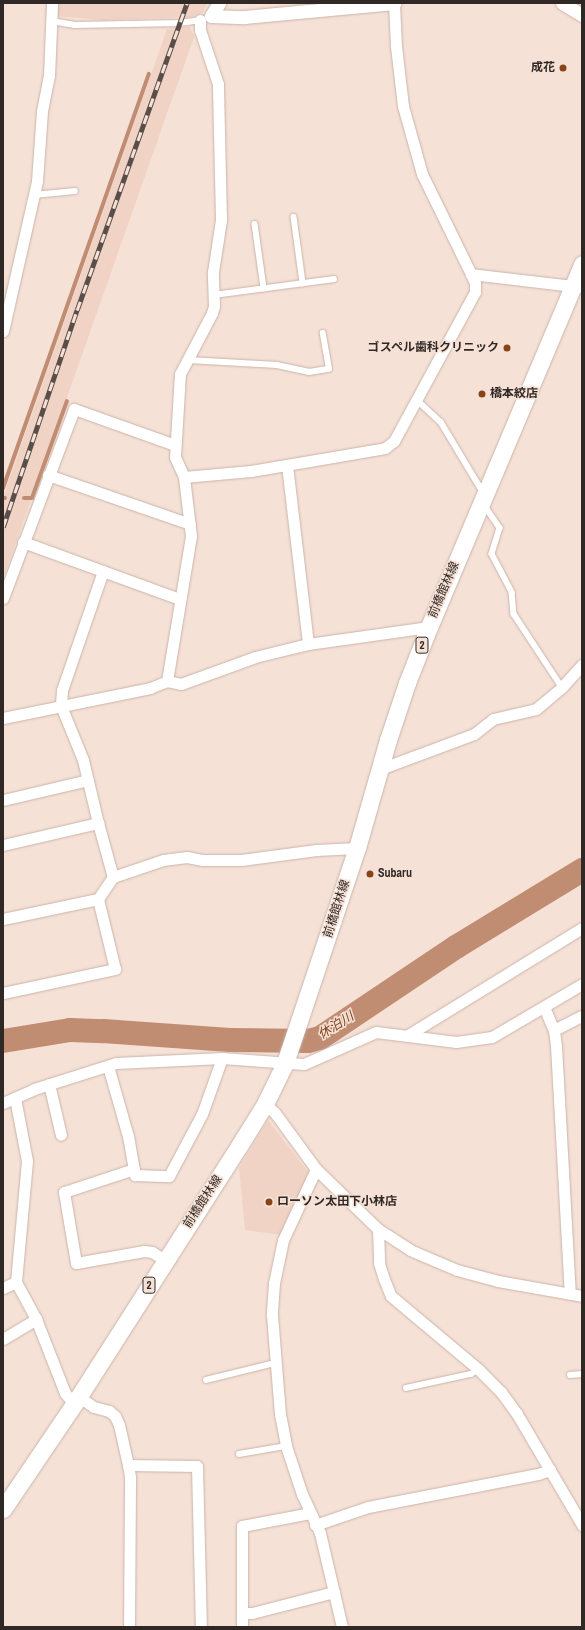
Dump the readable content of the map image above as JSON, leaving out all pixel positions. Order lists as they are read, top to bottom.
{
  "streets": {
    "main road": ["前橋館林線", "2"]
  },
  "water": ["休泊川"],
  "places": [
    "成花",
    "ゴスペル歯科クリニック",
    "橋本絞店",
    "Subaru",
    "ローソン太田下小林店"
  ]
}
